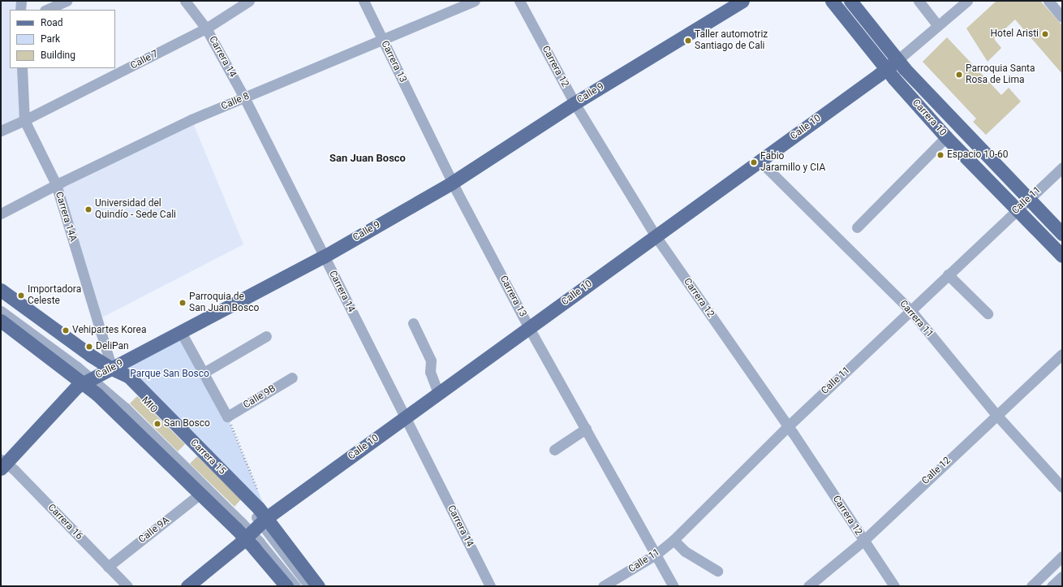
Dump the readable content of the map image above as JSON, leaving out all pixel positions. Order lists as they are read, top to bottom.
{
  "streets": {
    "main road": [
      "Calle 9",
      "Carrera 10",
      "Calle 10",
      "Carrera 15"
    ],
    "street": [
      "Carrera 14",
      "Calle 7",
      "Carrera 13",
      "Carrera 12",
      "Calle 8",
      "Calle 11",
      "Carrera 14A",
      "Carrera 11",
      "Calle 9B",
      "MIO",
      "Calle 12",
      "Carrera 16",
      "Calle 9A"
    ]
  },
  "crossings": [
    ["Carrera 14", "Calle 7"],
    ["Carrera 14", "Calle 9"],
    ["Carrera 14", "Calle 8"],
    ["Carrera 14", "Calle 10"],
    ["Calle 7", "Carrera 14A"],
    ["Carrera 13", "Calle 9"],
    ["Carrera 13", "Calle 8"],
    ["Carrera 13", "Calle 10"],
    ["Carrera 13", "Calle 11"],
    ["Carrera 12", "Calle 9"],
    ["Carrera 12", "Calle 10"],
    ["Carrera 12", "Calle 11"],
    ["Carrera 12", "Calle 12"],
    ["Calle 9", "Carrera 14A"],
    ["Calle 9", "MIO"],
    ["Calle 9", "Carrera 15"],
    ["Calle 9", "Carrera 16"],
    ["Calle 8", "Carrera 14A"],
    ["Carrera 10", "Calle 10"],
    ["Carrera 10", "Calle 11"],
    ["Calle 10", "Carrera 11"],
    ["Calle 10", "MIO"],
    ["Calle 10", "Carrera 15"],
    ["Calle 11", "Carrera 11"],
    ["Carrera 14A", "Carrera 15"],
    ["Carrera 11", "Calle 12"],
    ["Carrera 16", "Calle 9A"]
  ],
  "districts": ["San Juan Bosco"],
  "parks": ["Parque San Bosco"],
  "places": [
    "Hotel Aristi",
    "Taller automotriz Santiago de Cali",
    "Parroquia Santa Rosa de Lima",
    "Espacio 10-60",
    "Fabio Jaramillo y CIA",
    "Universidad del Quindío - Sede Cali",
    "Importadora Celeste",
    "Parroquia de San Juan Bosco",
    "Vehipartes Korea",
    "DeliPan",
    "San Bosco"
  ],
  "legend": ["Road", "Park", "Building"]
}
